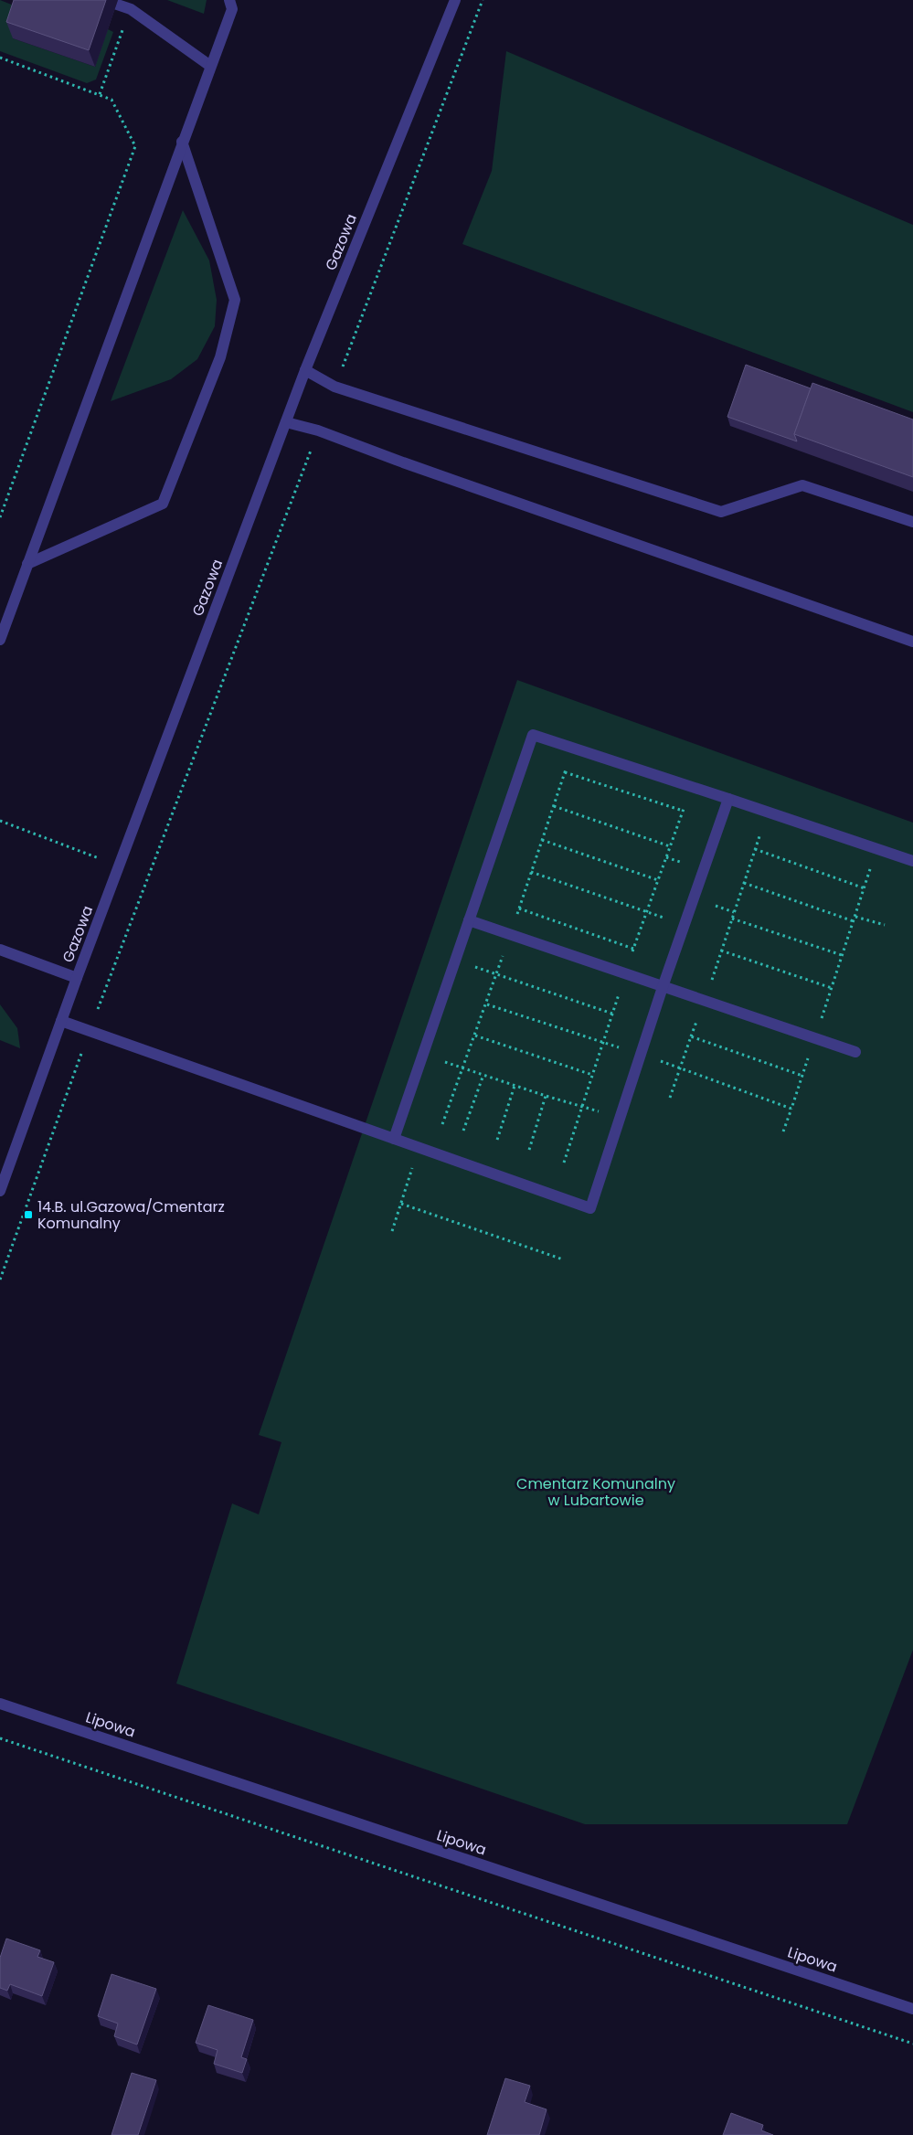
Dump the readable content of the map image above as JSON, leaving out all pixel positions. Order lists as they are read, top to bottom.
{
  "streets": {
    "street": ["Gazowa", "Lipowa"]
  },
  "parks": ["Cmentarz Komunalny w Lubartowie"],
  "places": {
    "transit": ["14.B. ul.Gazowa/Cmentarz Komunalny"]
  }
}
